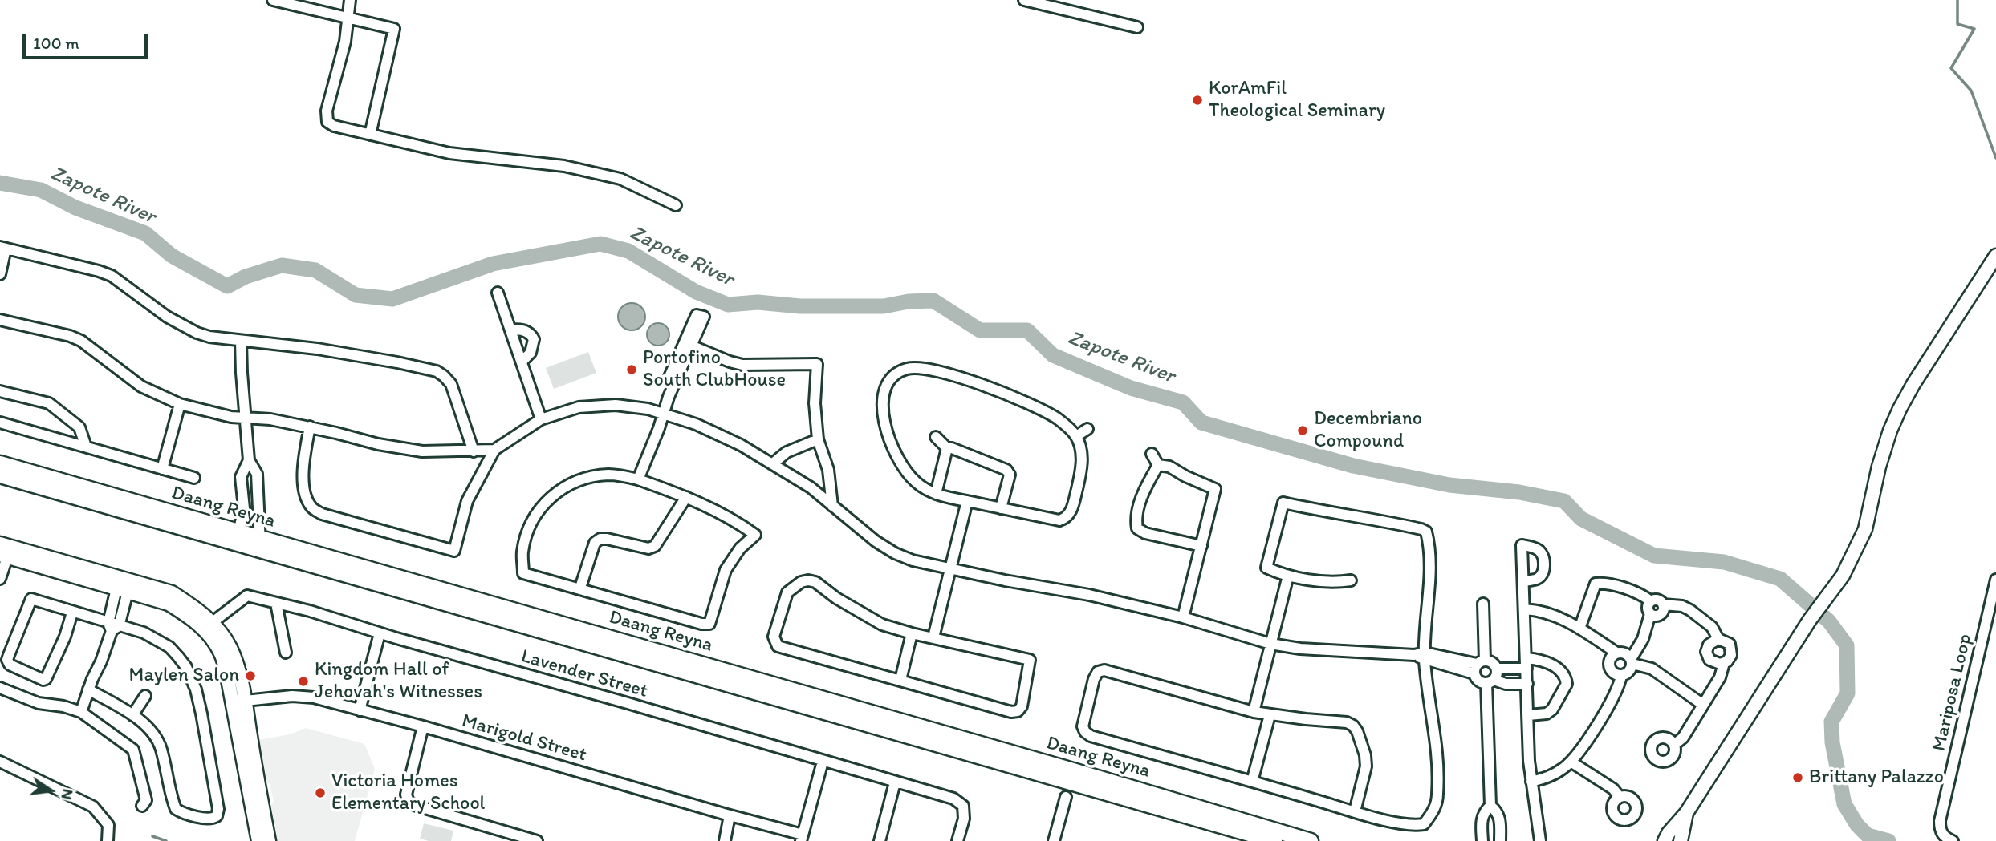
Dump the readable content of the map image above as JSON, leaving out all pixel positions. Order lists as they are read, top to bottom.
{
  "streets": {
    "main road": ["Daang Reyna"],
    "street": ["Lavender Street", "Mariposa Loop", "Marigold Street"]
  },
  "water": ["Zapote River"],
  "places": [
    "KorAmFil Theological Seminary",
    "Portofino South ClubHouse",
    "Decembriano Compound",
    "Maylen Salon",
    "Kingdom Hall of Jehovah's Witnesses",
    "Brittany Palazzo",
    "Victoria Homes Elementary School"
  ],
  "scale_bar": "100 m",
  "north": "right"
}
